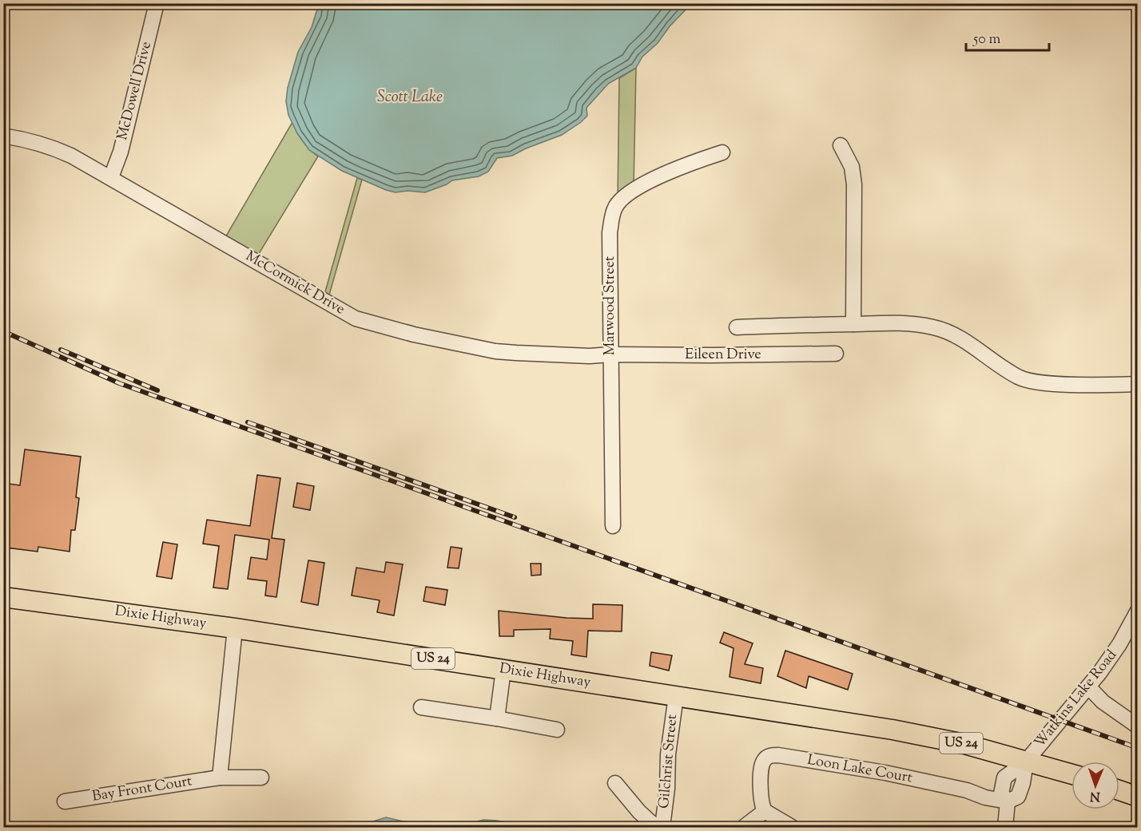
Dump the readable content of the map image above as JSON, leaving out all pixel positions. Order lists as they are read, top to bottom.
{
  "streets": {
    "main road": ["Dixie Highway", "US 24"],
    "street": [
      "McDowell Drive",
      "McCormick Drive",
      "Marwood Street",
      "Eileen Drive",
      "Watkins Lake Road",
      "Gilchrist Street",
      "Loon Lake Court",
      "Bay Front Court"
    ]
  },
  "crossings": [
    ["McDowell Drive", "McCormick Drive"],
    ["McCormick Drive", "Marwood Street"],
    ["McCormick Drive", "Eileen Drive"],
    ["Marwood Street", "Eileen Drive"],
    ["Dixie Highway", "Watkins Lake Road"],
    ["Dixie Highway", "Gilchrist Street"],
    ["Watkins Lake Road", "Loon Lake Court"]
  ],
  "water": ["Scott Lake"],
  "scale_bar": "50 m",
  "north": "bottom"
}
